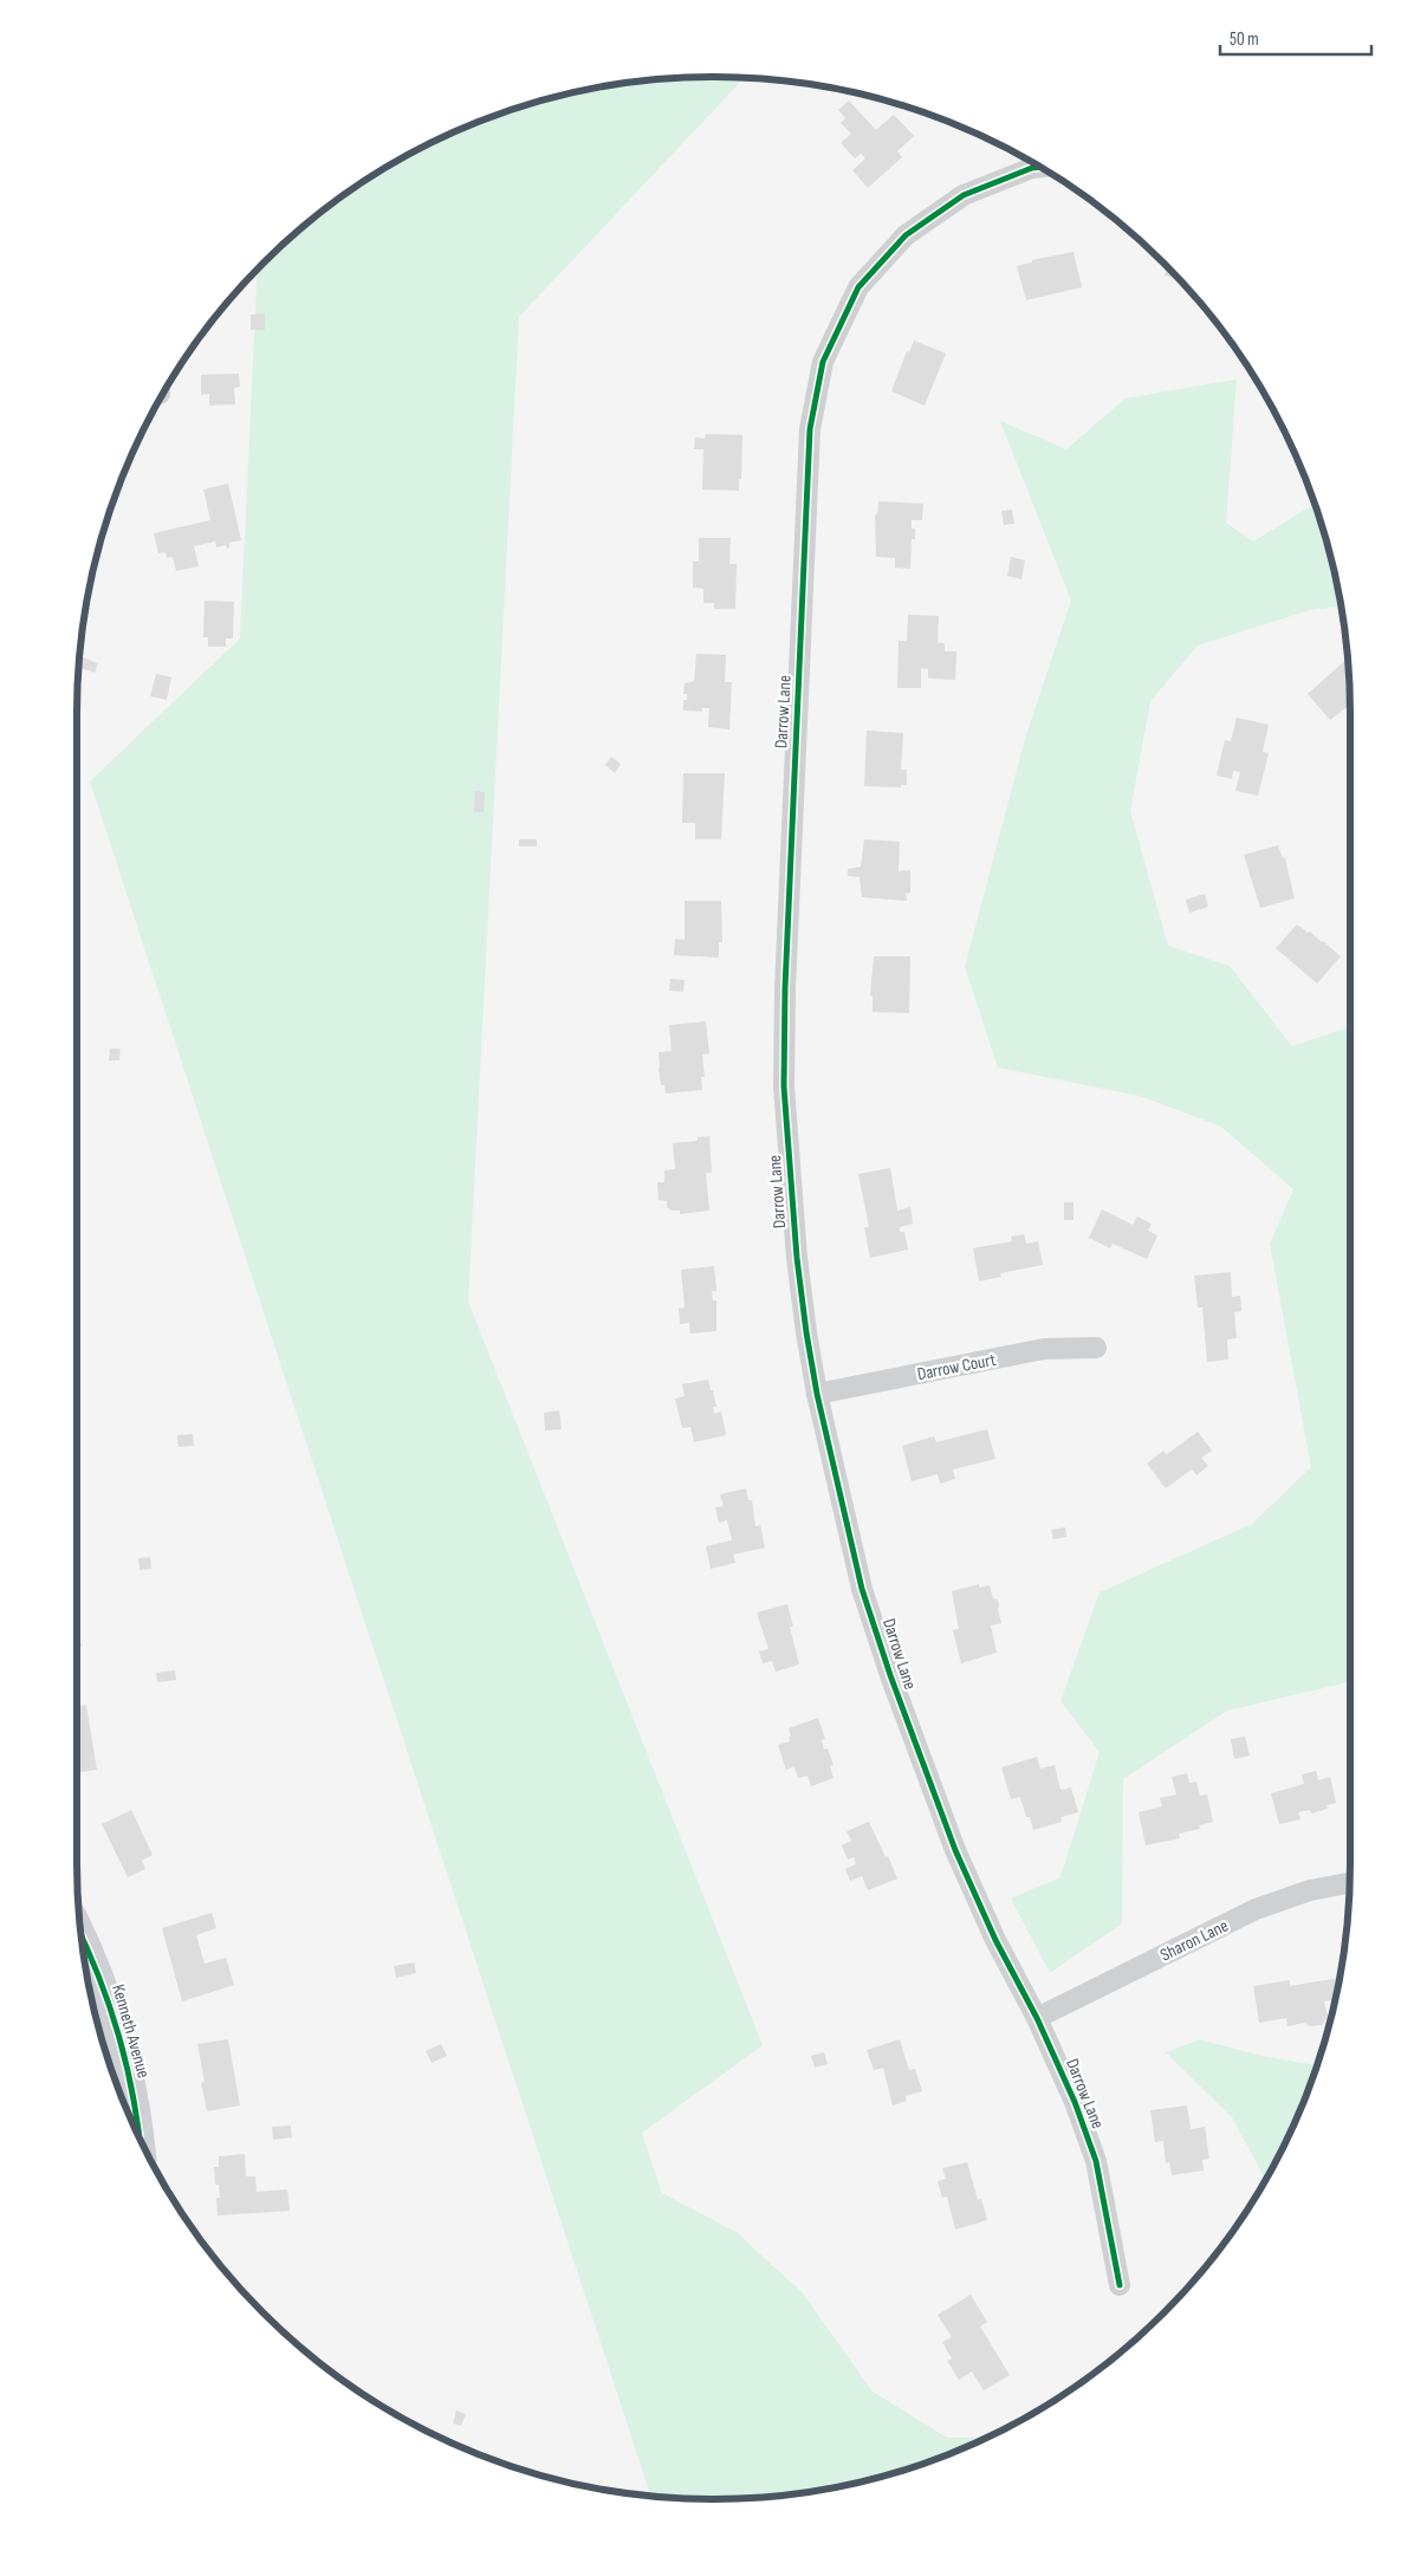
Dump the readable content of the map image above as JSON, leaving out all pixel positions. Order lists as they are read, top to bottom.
{
  "streets": {
    "street": [
      "Darrow Lane",
      "Darrow Court",
      "Sharon Lane",
      "Kenneth Avenue"
    ]
  },
  "crossings": [
    ["Darrow Lane", "Darrow Court"],
    ["Darrow Lane", "Sharon Lane"]
  ],
  "scale_bar": "50 m"
}
